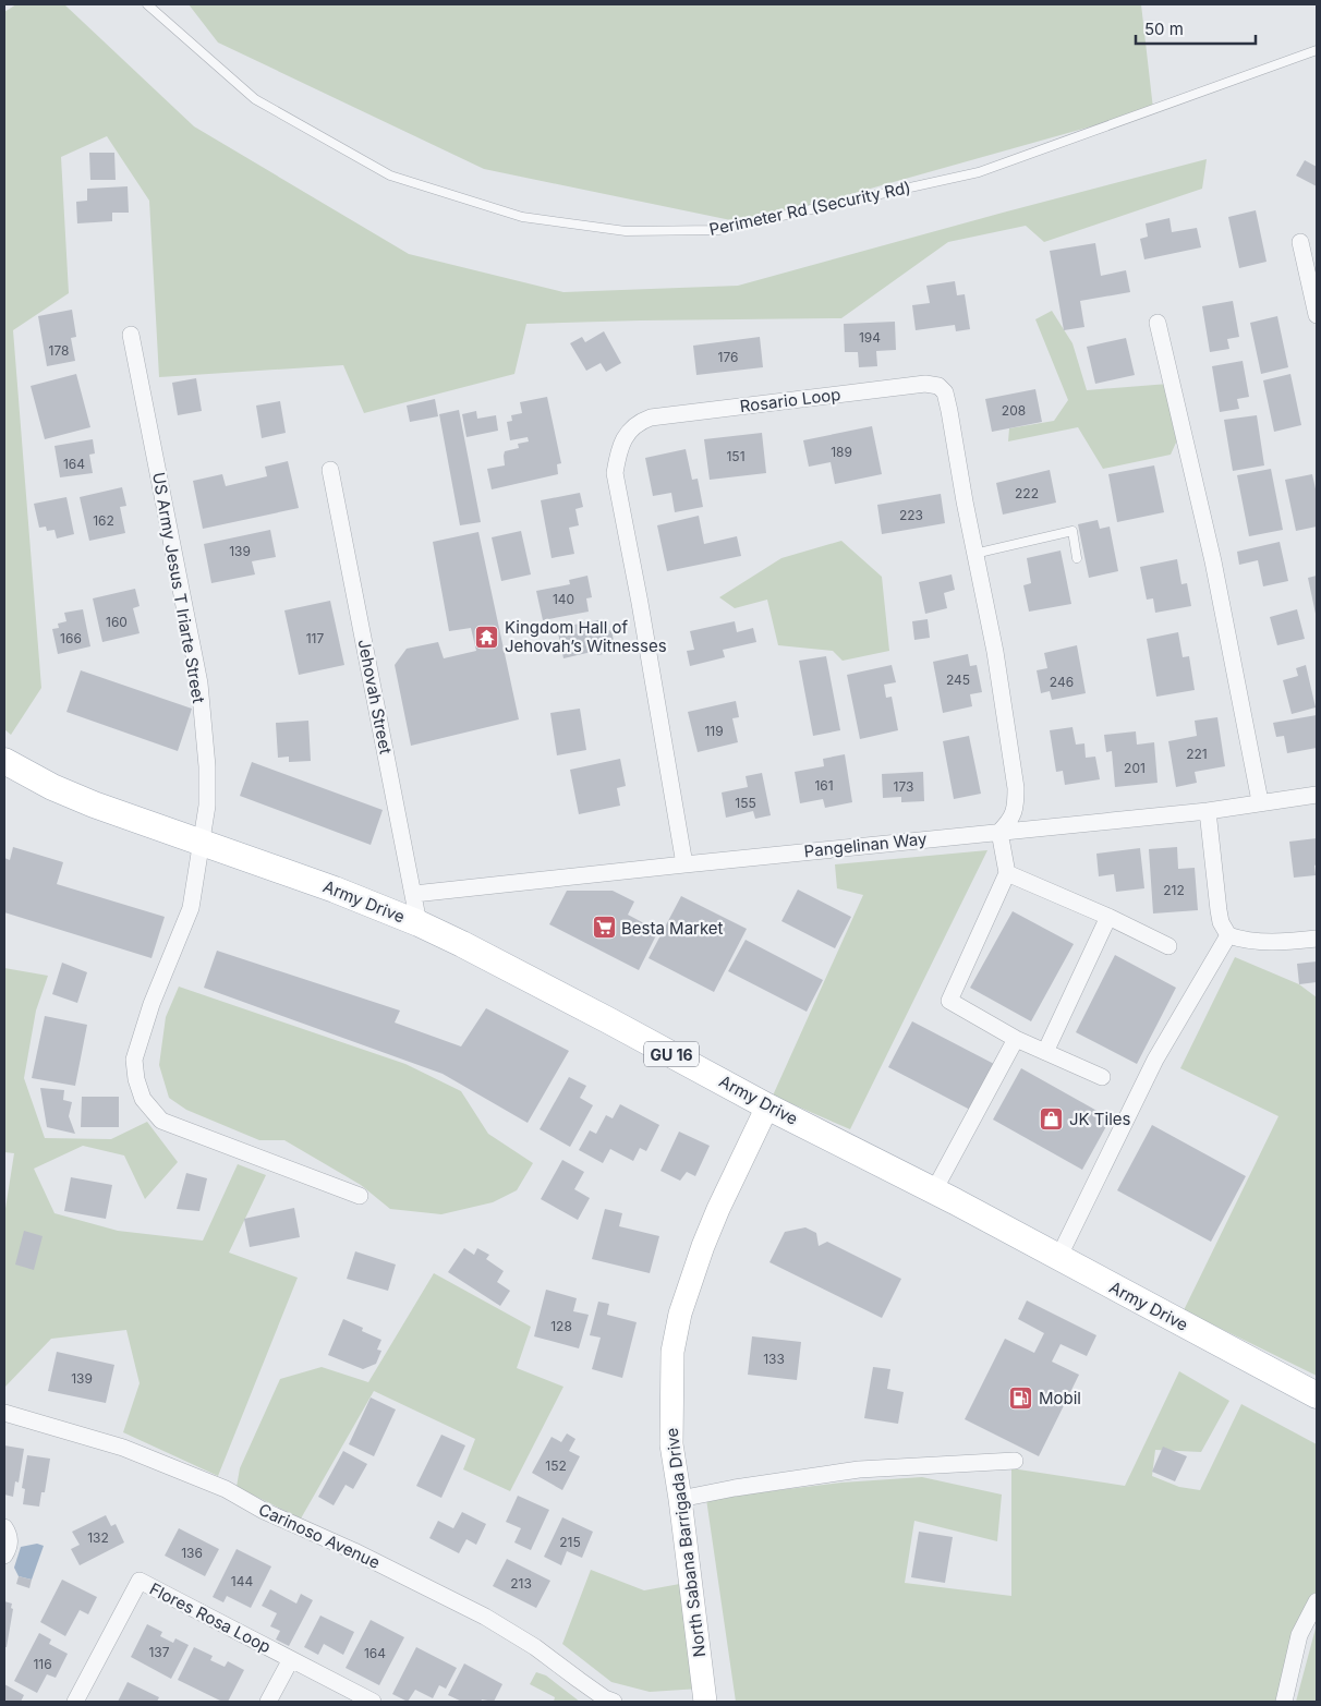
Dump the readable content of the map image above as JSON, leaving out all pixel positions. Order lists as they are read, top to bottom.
{
  "streets": {
    "main road": ["Army Drive", "GU 16", "North Sabana Barrigada Drive"],
    "street": [
      "Rosario Loop",
      "US Army Jesus T Iriarte Street",
      "Jehovah Street",
      "Pangelinan Way",
      "Carinoso Avenue",
      "Flores Rosa Loop"
    ],
    "lane": ["Perimeter Rd (Security Rd)"]
  },
  "crossings": [
    ["Rosario Loop", "Pangelinan Way"],
    ["US Army Jesus T Iriarte Street", "Army Drive"],
    ["Jehovah Street", "Pangelinan Way"],
    ["Jehovah Street", "Army Drive"],
    ["Army Drive", "North Sabana Barrigada Drive"]
  ],
  "places": {
    "temple": ["Kingdom Hall of Jehovah’s Witnesses"],
    "supermarket": ["Besta Market"],
    "shop": ["JK Tiles"],
    "fuel station": ["Mobil"]
  },
  "house_numbers": [
    "194",
    "178",
    "176",
    "208",
    "189",
    "151",
    "164",
    "222",
    "223",
    "162",
    "139",
    "140",
    "160",
    "166",
    "117",
    "245",
    "246",
    "119",
    "221",
    "201",
    "161",
    "173",
    "155",
    "212",
    "128",
    "133",
    "139",
    "152",
    "132",
    "215",
    "136",
    "144",
    "213",
    "137",
    "164",
    "116"
  ],
  "scale_bar": "50 m"
}
